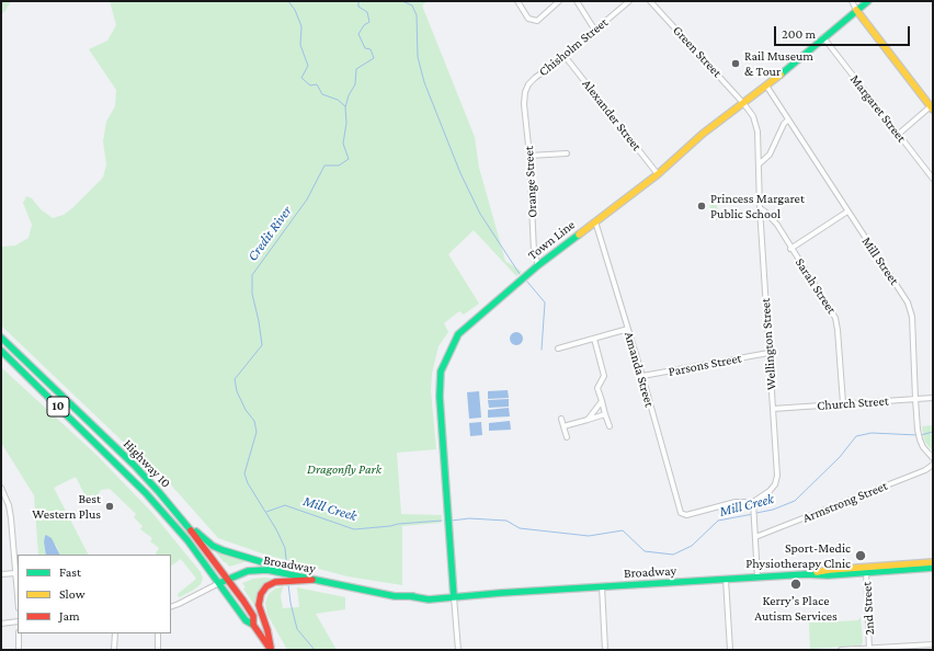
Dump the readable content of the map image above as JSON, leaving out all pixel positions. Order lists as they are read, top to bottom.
{
  "streets": {
    "main road": [
      "Town Line",
      "10",
      "Highway 10",
      "Broadway"
    ],
    "street": [
      "Chisholm Street",
      "Green Street",
      "Margaret Street",
      "Alexander Street",
      "Orange Street",
      "Mill Street",
      "Sarah Street",
      "Wellington Street",
      "Parsons Street",
      "Amanda Street",
      "Church Street",
      "Armstrong Street",
      "2nd Street"
    ]
  },
  "crossings": [
    ["Chisholm Street", "Alexander Street"],
    ["Chisholm Street", "Orange Street"],
    ["Green Street", "Town Line"],
    ["Green Street", "Wellington Street"],
    ["Margaret Street", "Town Line"],
    ["Alexander Street", "Town Line"],
    ["Orange Street", "Town Line"],
    ["Town Line", "Mill Street"],
    ["Town Line", "Wellington Street"],
    ["Town Line", "Amanda Street"],
    ["Town Line", "Broadway"],
    ["Mill Street", "Church Street"],
    ["Sarah Street", "Wellington Street"],
    ["Sarah Street", "Church Street"],
    ["Wellington Street", "Parsons Street"],
    ["Wellington Street", "Amanda Street"],
    ["Wellington Street", "Church Street"],
    ["Parsons Street", "Amanda Street"],
    ["Highway 10", "Broadway"],
    ["Broadway", "2nd Street"]
  ],
  "water": ["Credit River", "Mill Creek"],
  "parks": ["Dragonfly Park"],
  "places": [
    "Rail Museum & Tour",
    "Princess Margaret Public School",
    "Best Western Plus",
    "Sport-Medic Physiotherapy Clnic",
    "Kerry’s Place Autism Services"
  ],
  "legend": ["Fast", "Slow", "Jam"],
  "scale_bar": "200 m"
}
